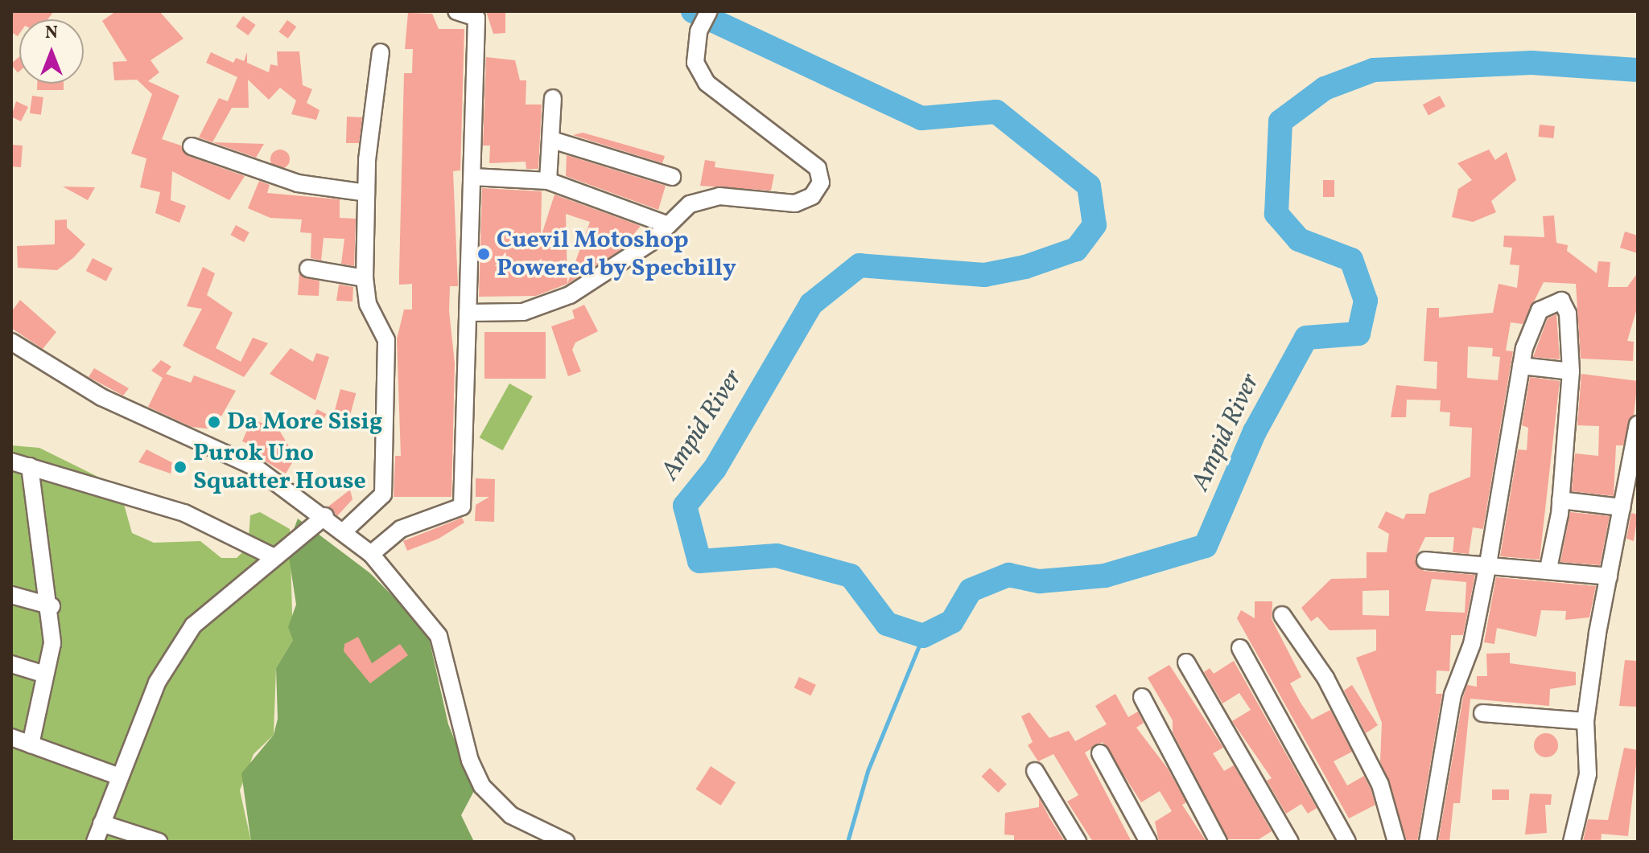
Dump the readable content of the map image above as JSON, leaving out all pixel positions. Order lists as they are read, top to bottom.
{
  "water": ["Ampid River"],
  "places": ["Cuevil Motoshop Powered by Specbilly", "Da More Sisig", "Purok Uno Squatter House"],
  "north": "top"
}
